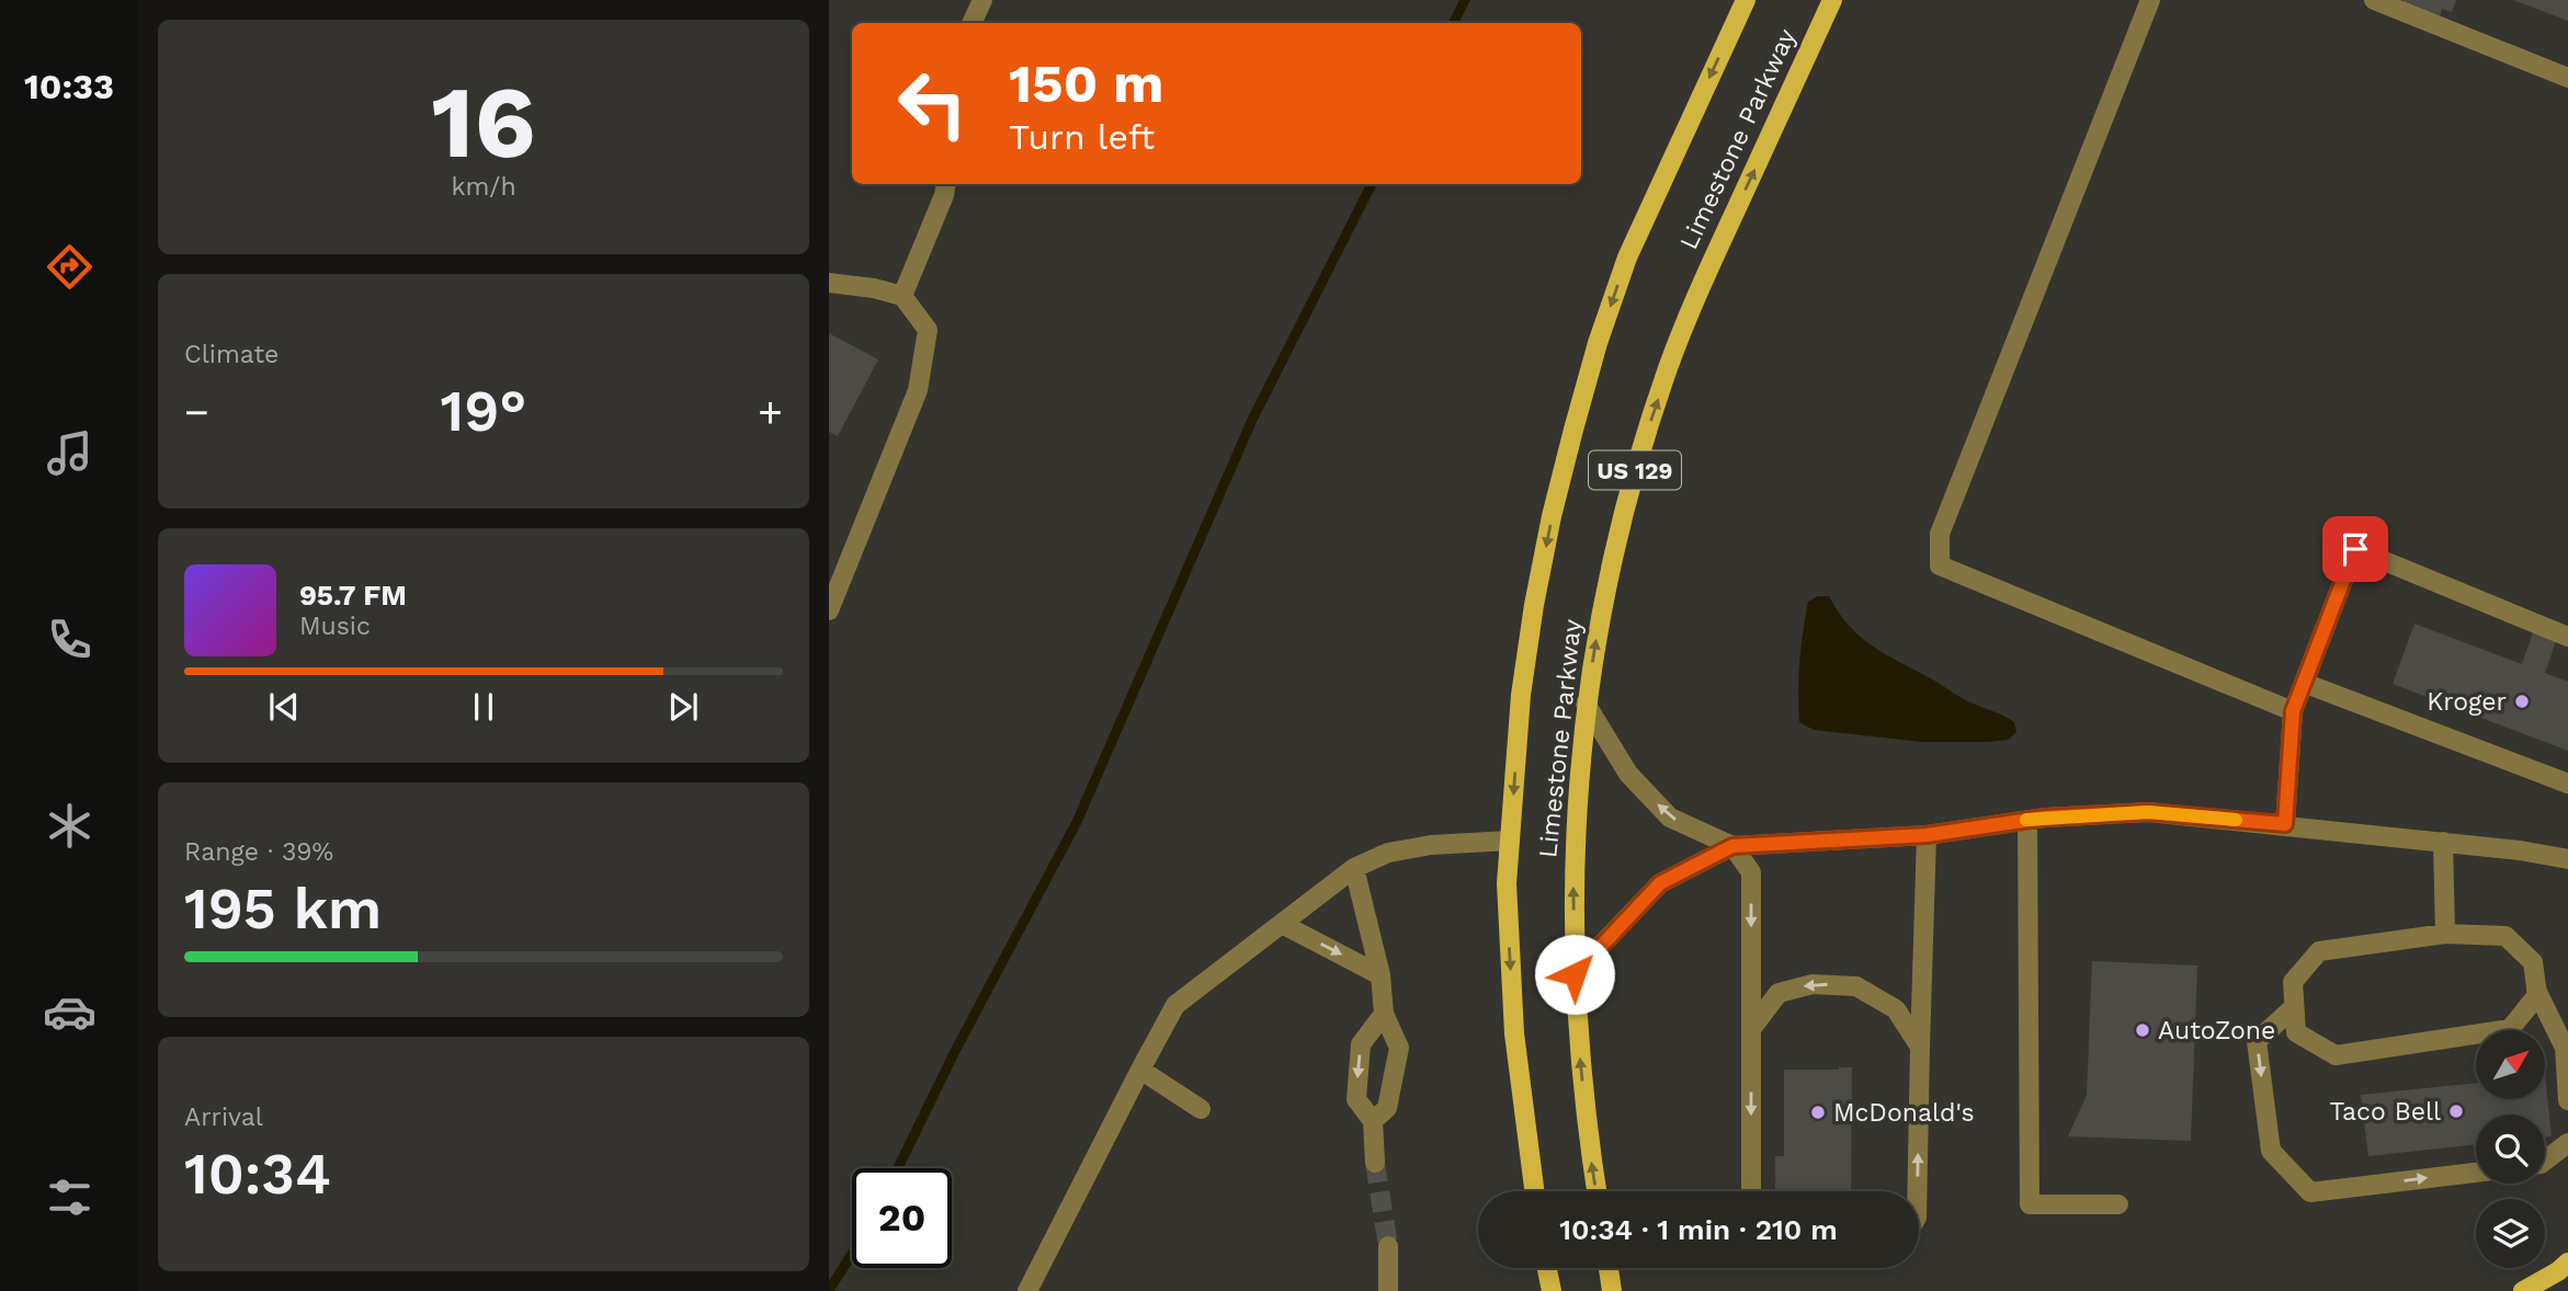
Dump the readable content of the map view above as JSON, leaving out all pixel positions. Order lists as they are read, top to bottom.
{
  "streets": {
    "main road": ["Limestone Parkway", "US 129"]
  },
  "places": [
    "Kroger",
    "AutoZone",
    "Taco Bell",
    "McDonald's"
  ],
  "north": "top right",
  "page": {
    "tabs": "10:33",
    "tile": [
      ["16", "km/h"],
      "Climate",
      ["Range · 39%", "195 km"],
      ["Arrival", "10:34"]
    ],
    "turn": ["150 m", "Turn left"],
    "heat": ["−", "19°", "+"],
    "song": ["95.7 FM", "Music"],
    "limit": "20",
    "trip": "10:34 · 1 min · 210 m"
  }
}
